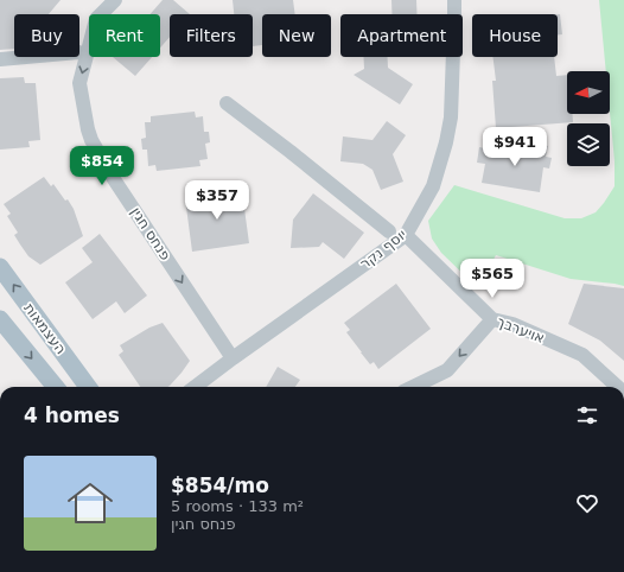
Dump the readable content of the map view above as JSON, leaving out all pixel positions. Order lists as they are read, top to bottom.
{
  "streets": {
    "main road": ["העצמאות"],
    "street": ["פנחס חגין", "יוסף נקר", "אויערבך"]
  },
  "crossings": [
    ["פנחס חגין", "יוסף נקר"],
    ["יוסף נקר", "אויערבך"]
  ],
  "one_way": ["פנחס חגין"],
  "north": "left",
  "page": {
    "chip": [
      "Buy",
      "Rent",
      "Filters",
      "New",
      "Apartment",
      "House"
    ],
    "price": [
      "$941",
      "$854",
      "$357",
      "$565"
    ],
    "heading": "4 homes",
    "list": [
      {
        "name": "$854/mo",
        "note": "5 rooms · 133 m² · פנחס חגין"
      }
    ]
  }
}
